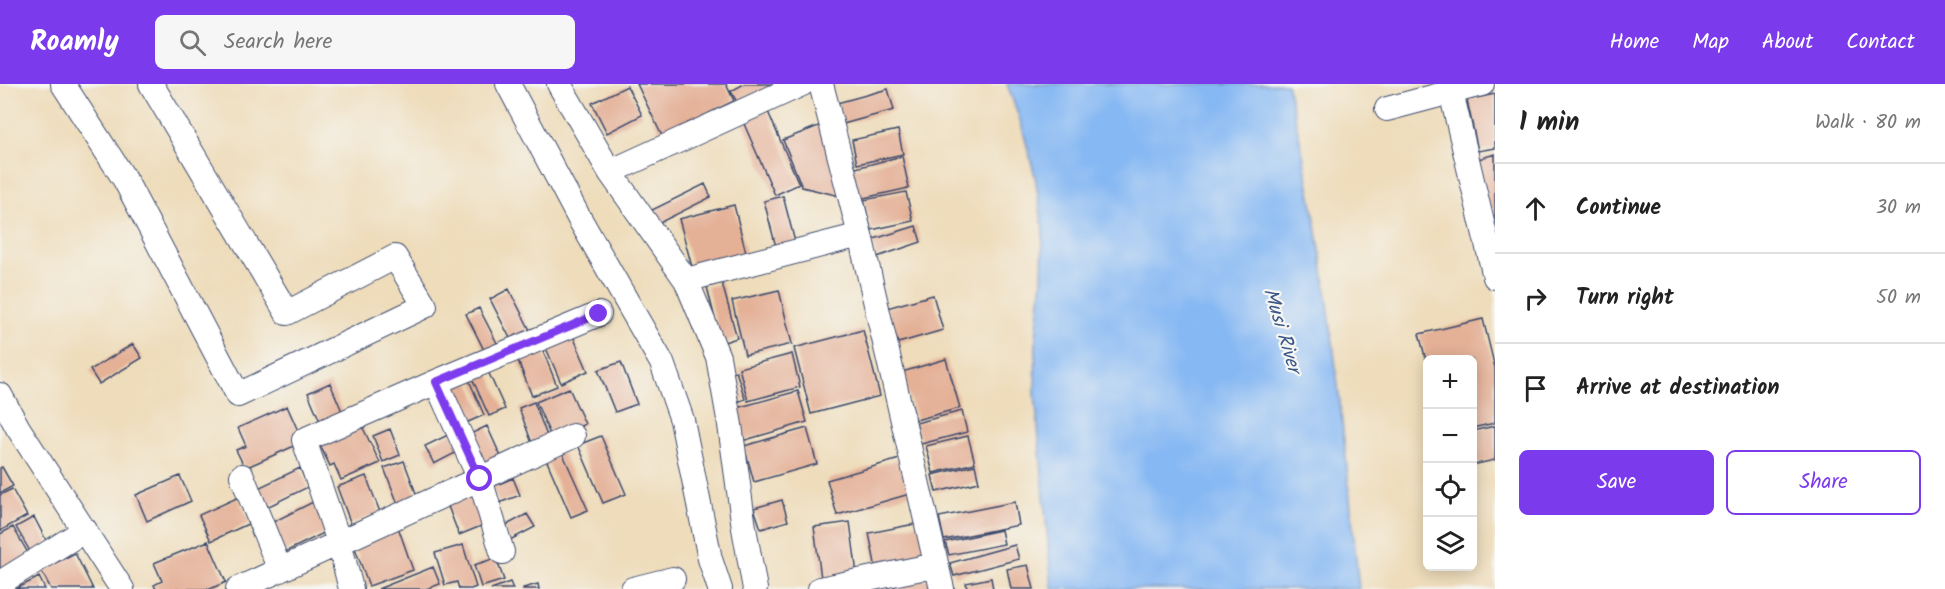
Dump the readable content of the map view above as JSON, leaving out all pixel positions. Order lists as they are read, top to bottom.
{
  "water": ["Musi River"],
  "page": {
    "header": "Roamly",
    "search": "Search here",
    "nav": [
      "Home",
      "Map",
      "About",
      "Contact"
    ],
    "heading": ["1 min", "Walk · 80 m"],
    "list": [
      ["Continue", "30 m"],
      ["Turn right", "50 m"],
      "Arrive at destination"
    ],
    "map_buttons": ["+", "−"],
    "buttons": ["Save", "Share"]
  }
}
